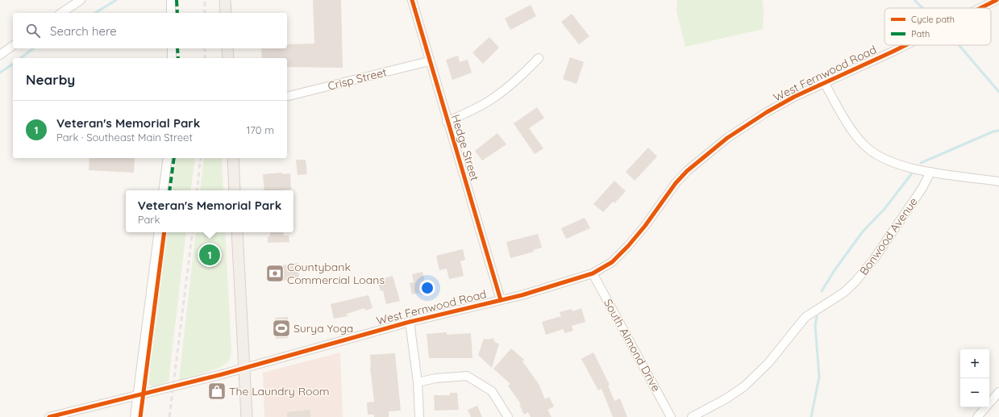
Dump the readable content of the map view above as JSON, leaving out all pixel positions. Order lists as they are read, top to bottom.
{
  "streets": {
    "street": [
      "West Fernwood Road",
      "Crisp Street",
      "Hedge Street",
      "Bonwood Avenue",
      "South Almond Drive"
    ]
  },
  "crossings": [
    ["West Fernwood Road", "Hedge Street"],
    ["West Fernwood Road", "South Almond Drive"],
    ["Crisp Street", "Hedge Street"]
  ],
  "places": {
    "bank": ["Countybank Commercial Loans"],
    "sports": ["Surya Yoga"],
    "shop": ["The Laundry Room"]
  },
  "legend": ["Cycle path", "Path"],
  "page": {
    "search": "Search here",
    "heading": "Nearby",
    "list": [
      {
        "mark": "1",
        "name": "Veteran's Memorial Park",
        "note": "Park · Southeast Main Street",
        "value": "170 m"
      }
    ],
    "popup": ["Veteran's Memorial Park", "Park"],
    "pins": "1",
    "map_buttons": ["+", "−"]
  }
}
